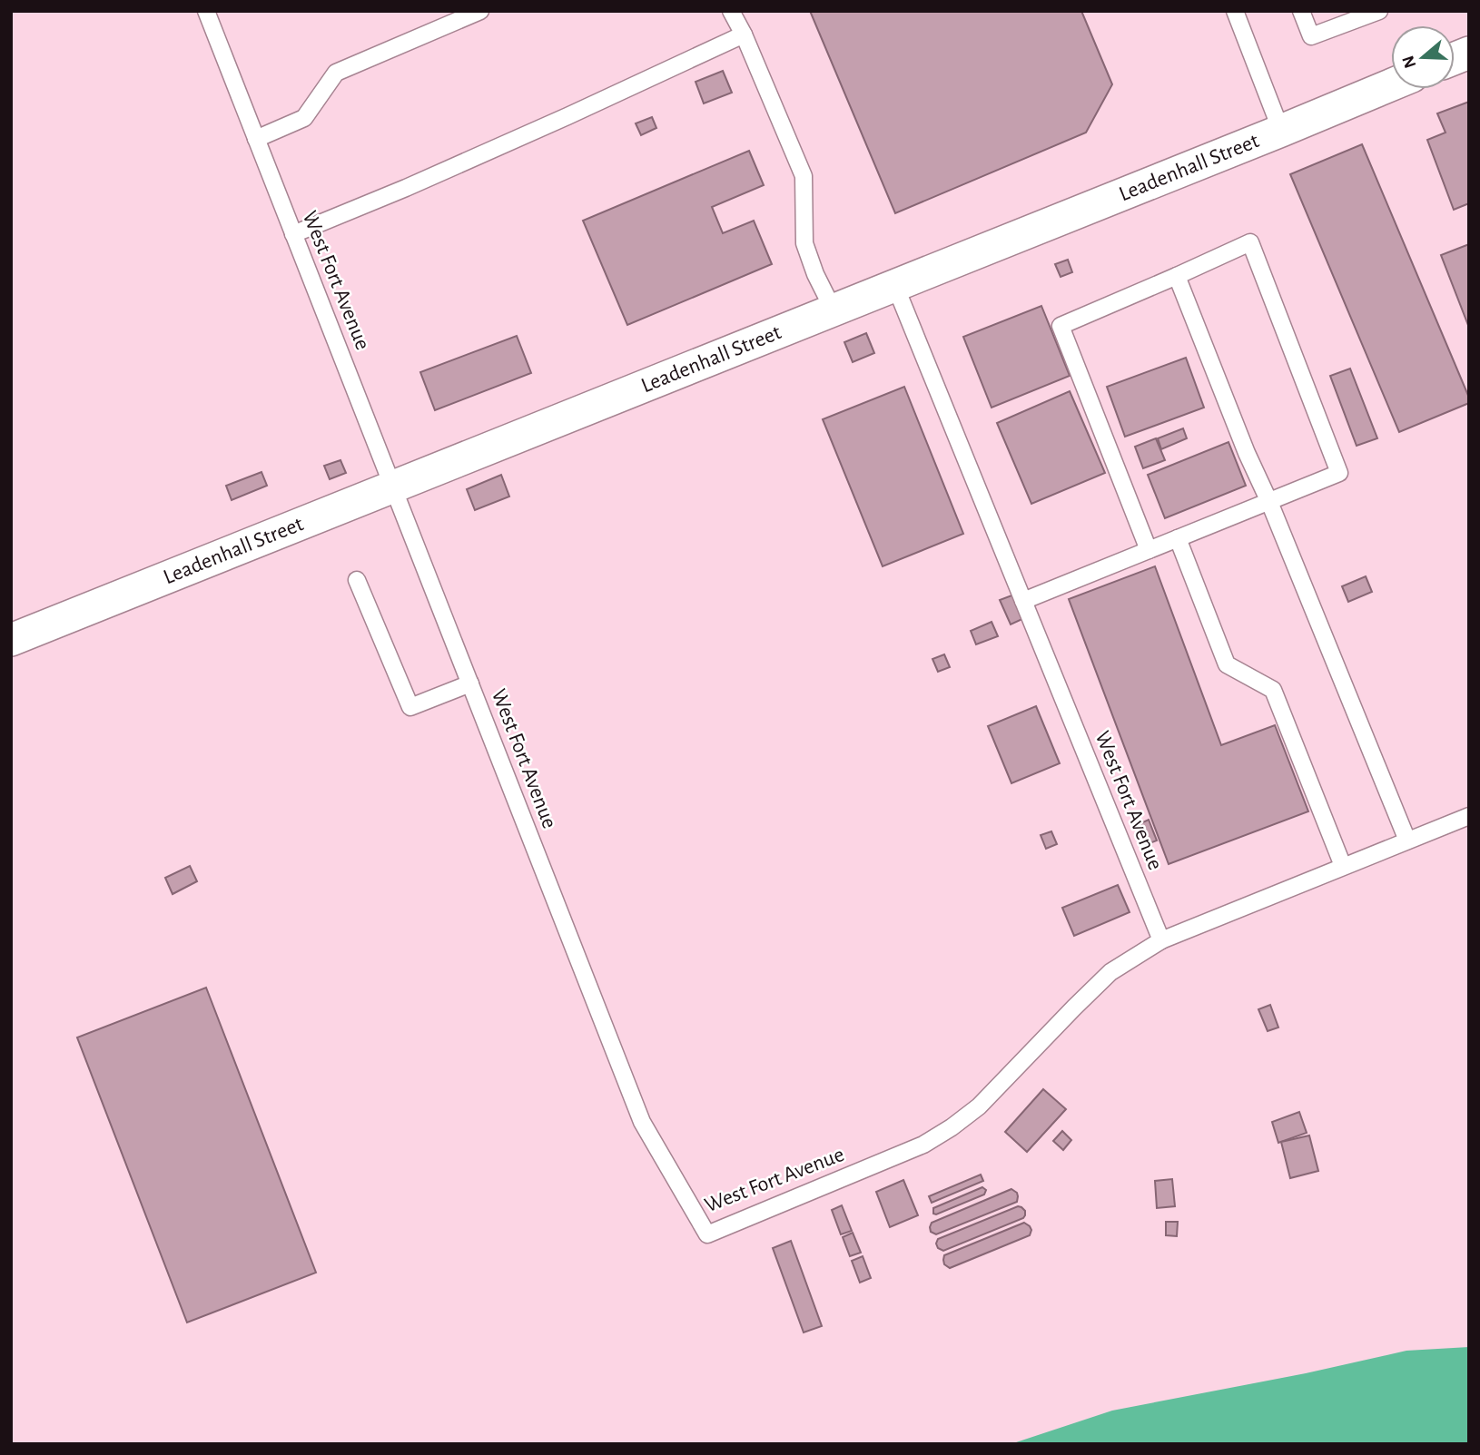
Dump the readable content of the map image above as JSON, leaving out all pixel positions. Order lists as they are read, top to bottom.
{
  "streets": {
    "street": ["Leadenhall Street"],
    "lane": ["West Fort Avenue"]
  },
  "crossings": [
    ["Leadenhall Street", "West Fort Avenue"]
  ],
  "north": "left"
}
